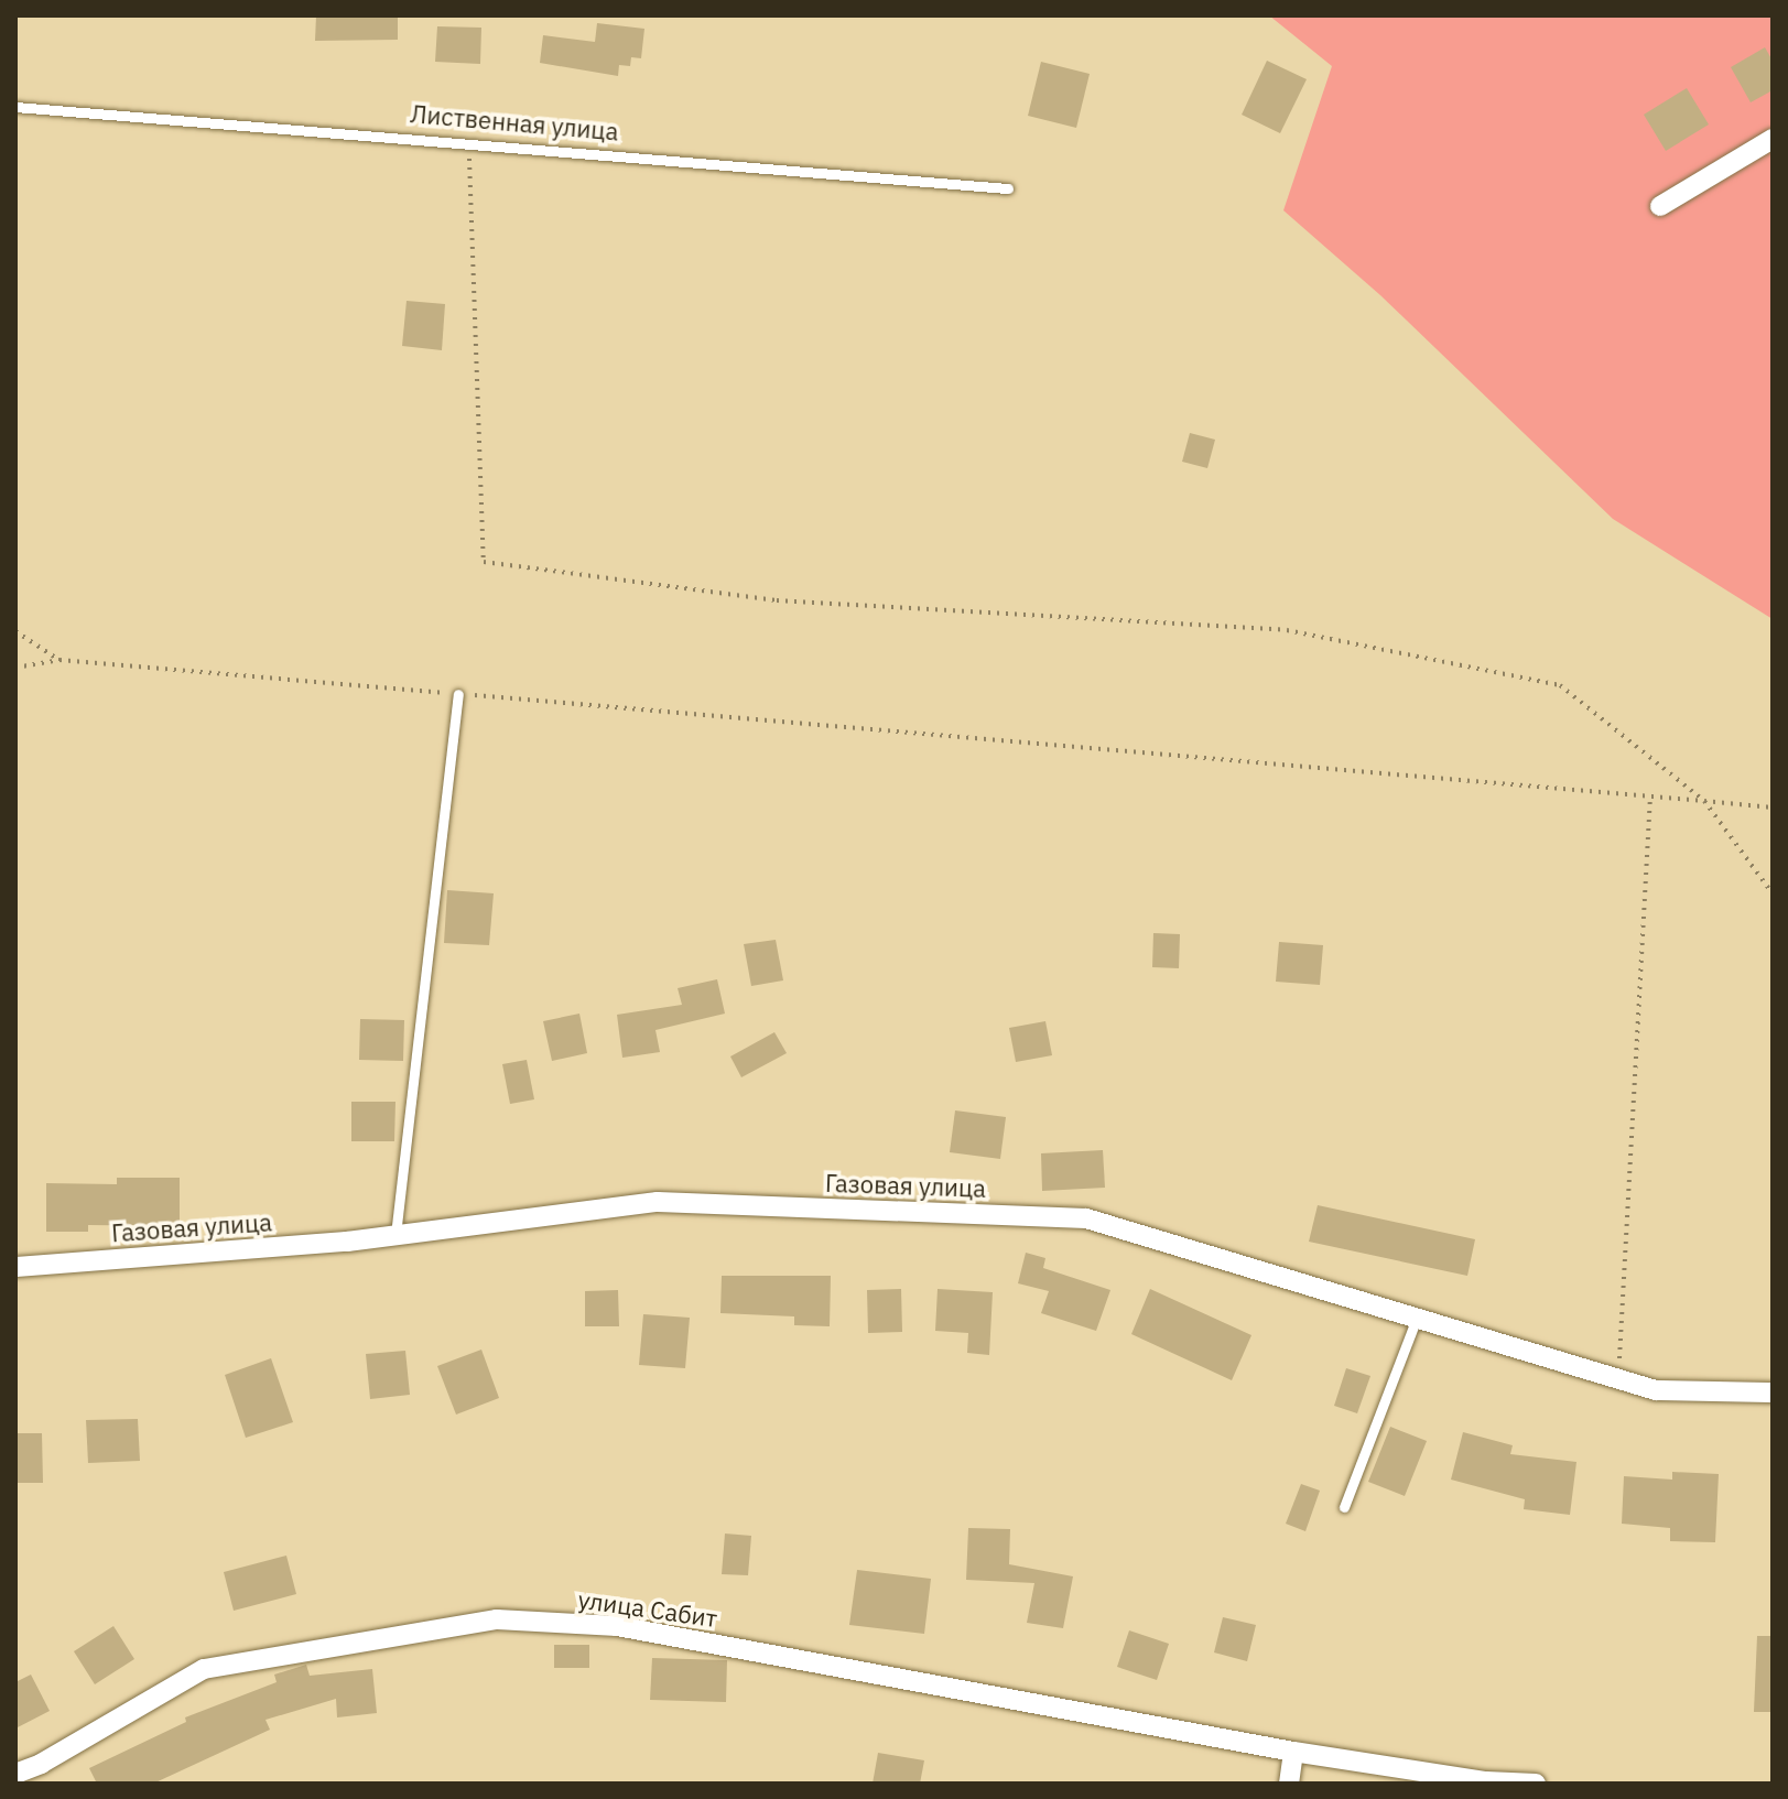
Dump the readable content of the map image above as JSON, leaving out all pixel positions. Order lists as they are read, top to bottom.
{
  "streets": {
    "street": ["Газовая улица", "улица Сабит"],
    "lane": ["Лиственная улица"]
  }
}
